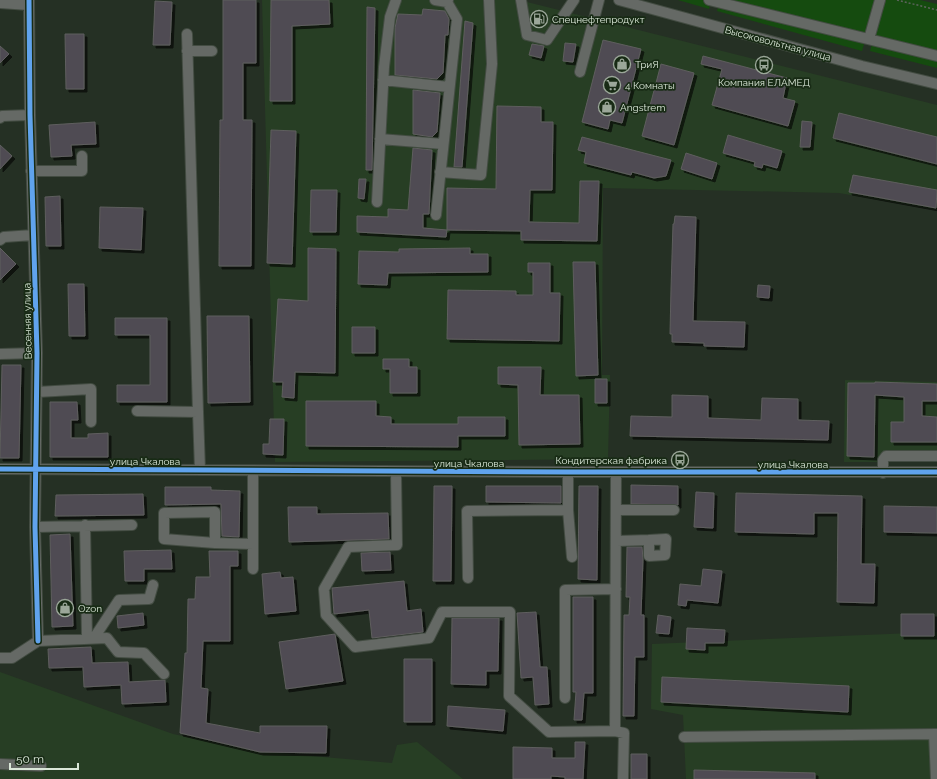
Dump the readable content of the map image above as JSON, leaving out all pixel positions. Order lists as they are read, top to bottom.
{
  "streets": {
    "street": ["Высоковольтная улица", "Весенняя улица", "улица Чкалова"]
  },
  "crossings": [
    ["Весенняя улица", "улица Чкалова"]
  ],
  "places": {
    "fuel station": ["Спецнефтепродукт"],
    "shop": ["ТриЯ", "Angstrem", "Ozon"],
    "bus stop": ["Компания ЕЛАМЕД", "Кондитерская фабрика"],
    "supermarket": ["4 Комнаты"]
  },
  "scale_bar": "50 m"
}
